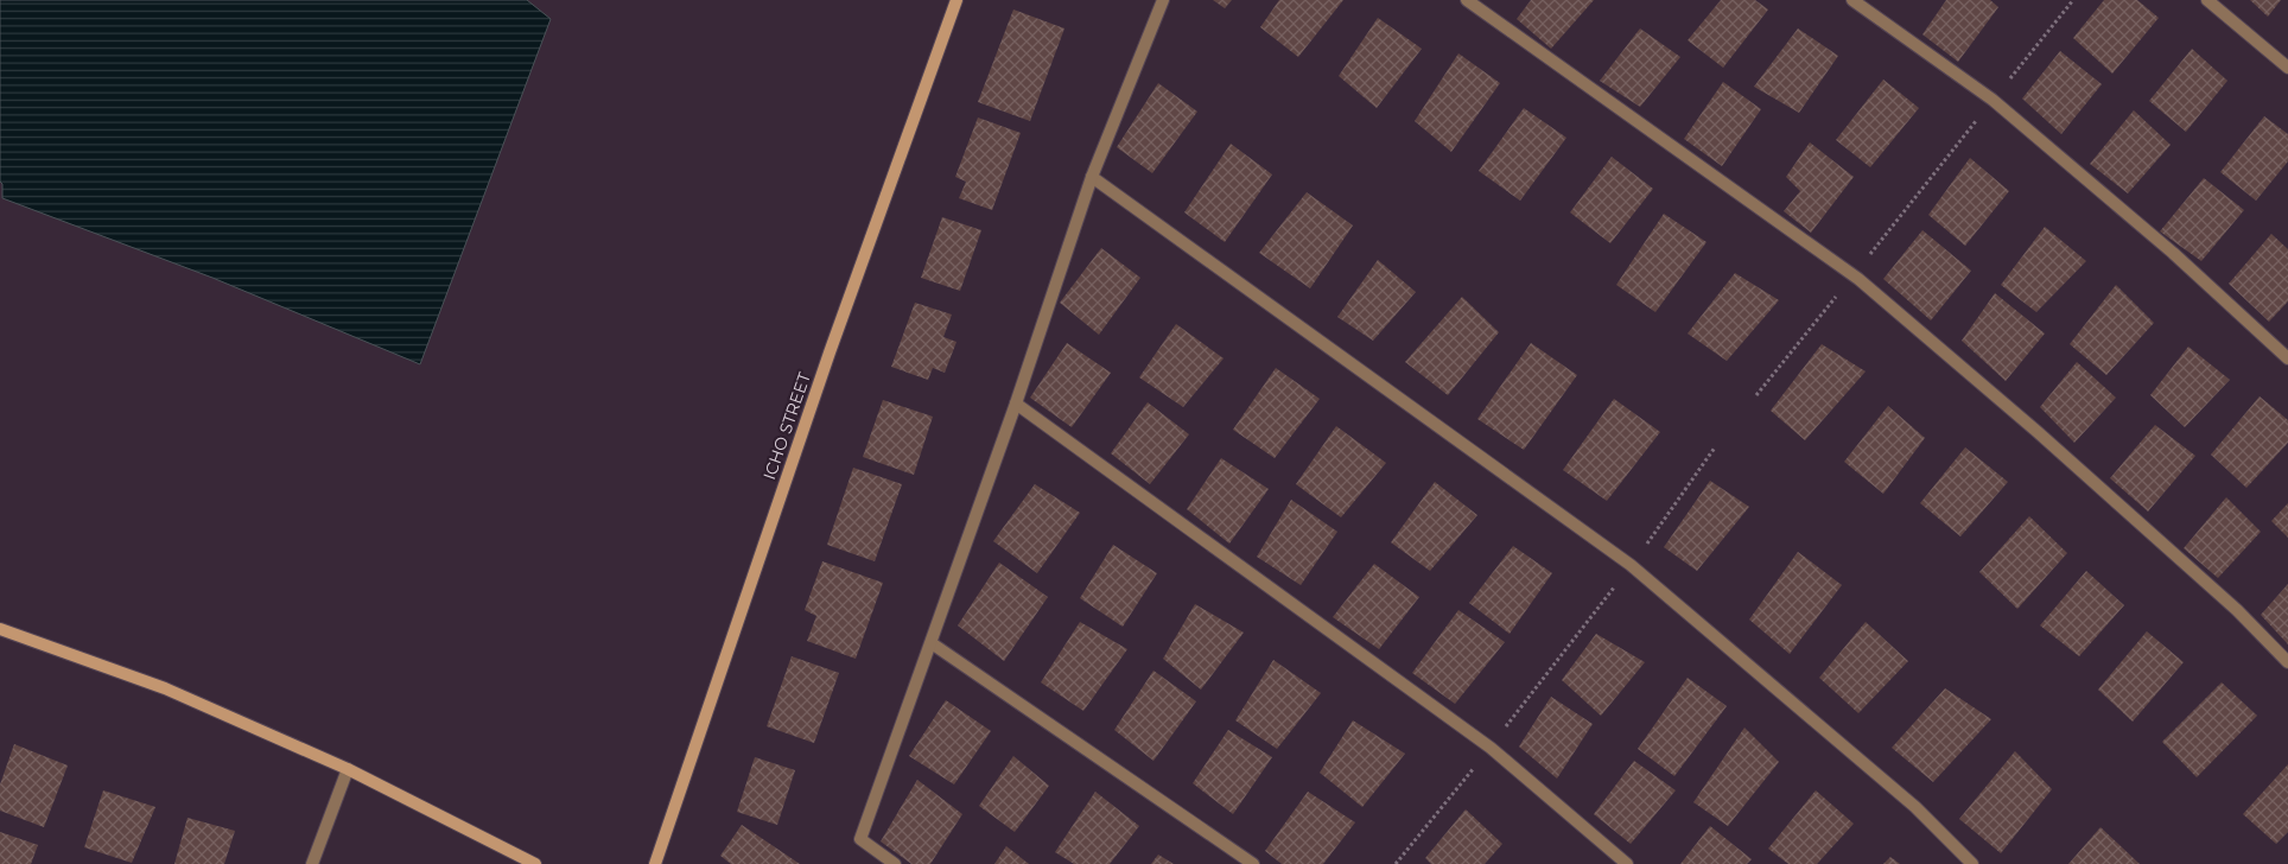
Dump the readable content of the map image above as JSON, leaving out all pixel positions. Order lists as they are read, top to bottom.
{
  "streets": {
    "street": ["ICHO STREET"]
  }
}
